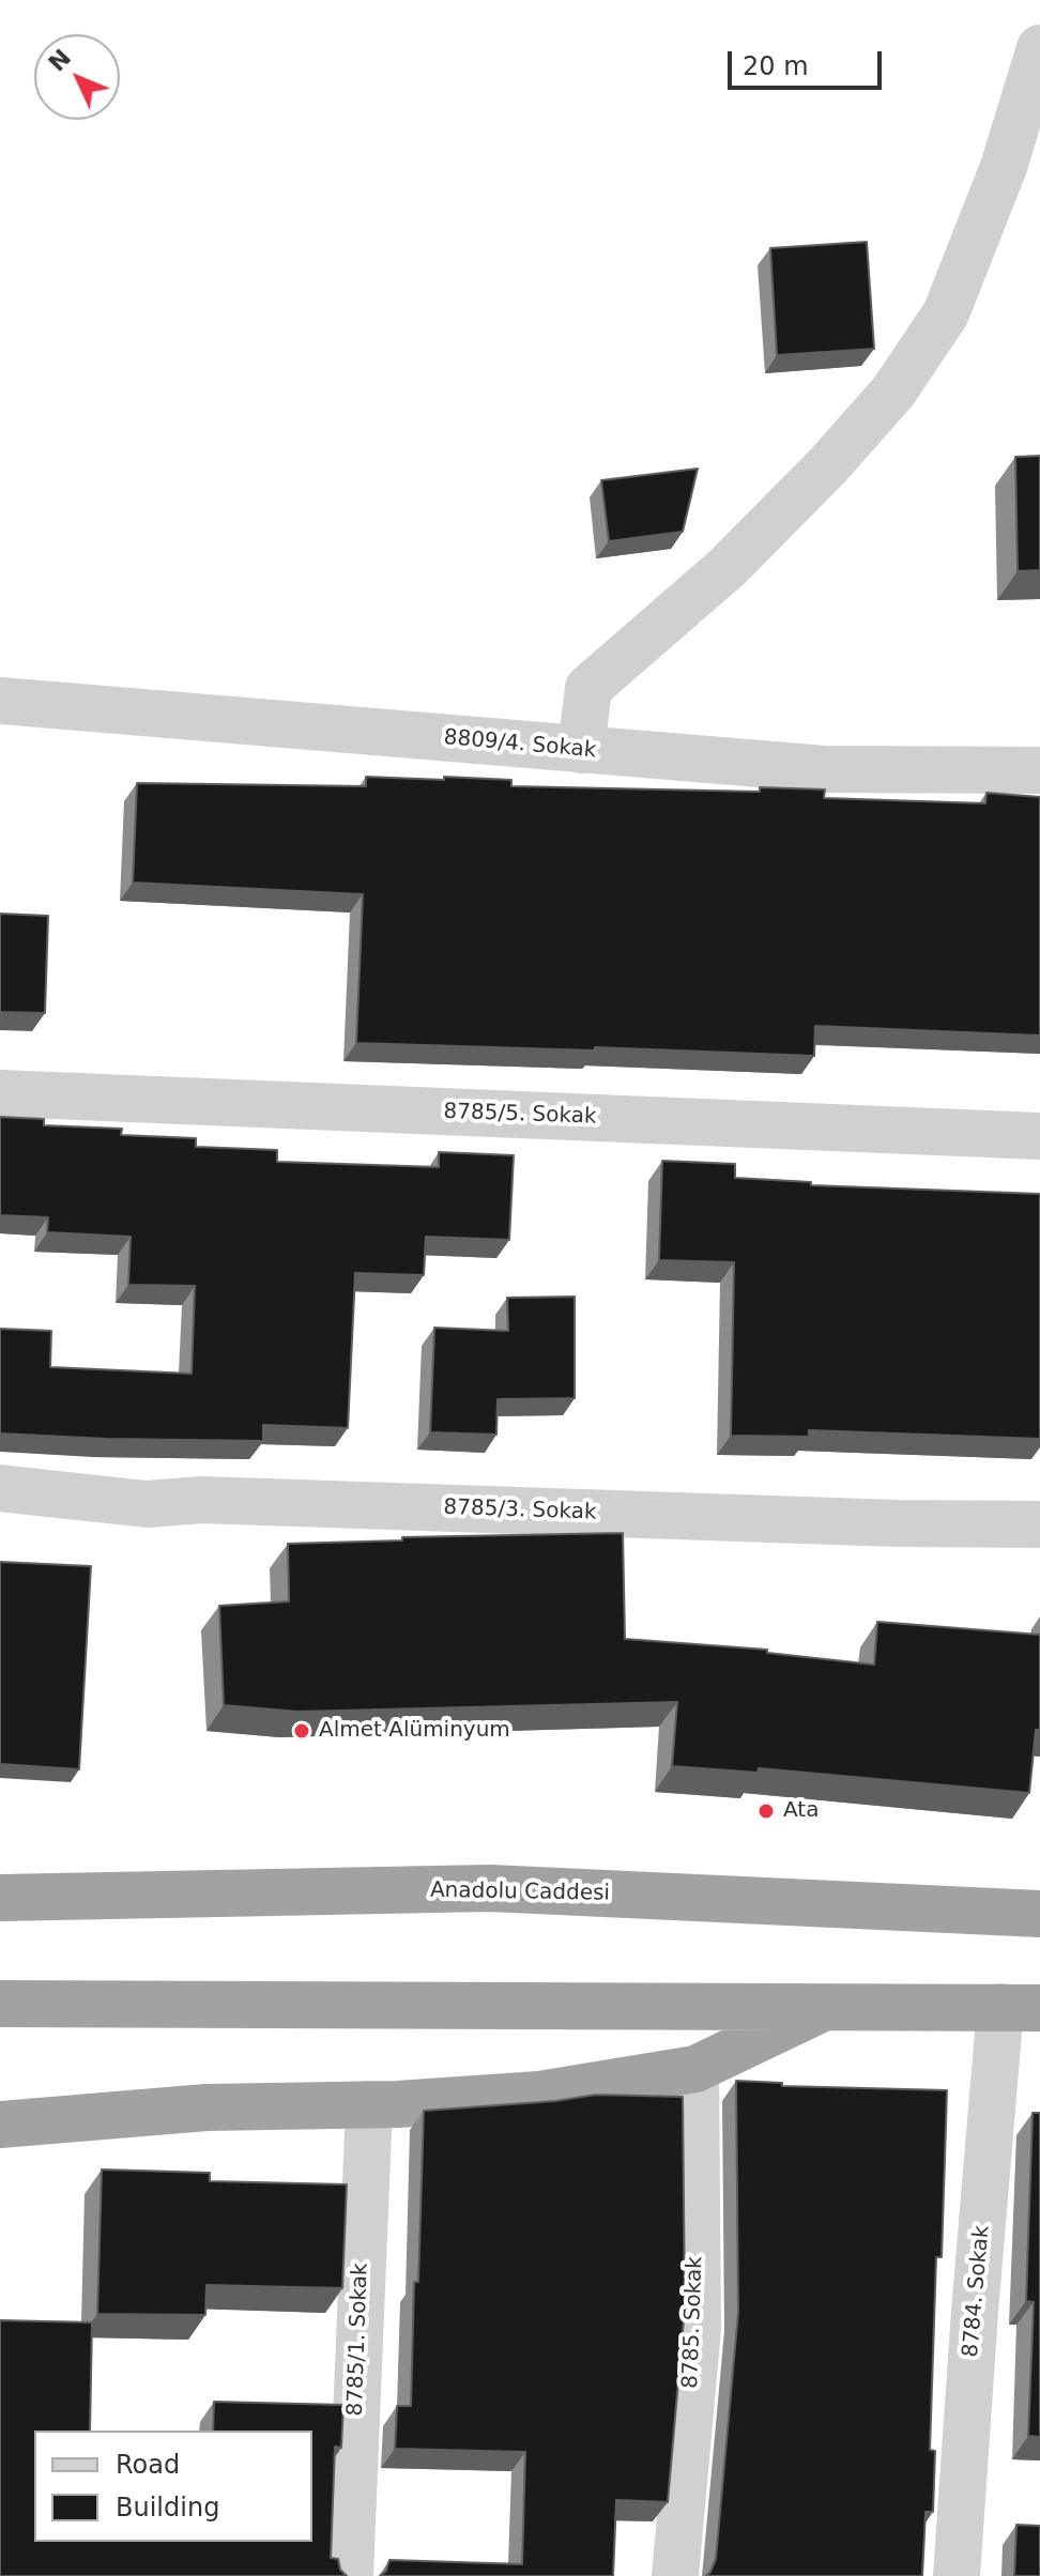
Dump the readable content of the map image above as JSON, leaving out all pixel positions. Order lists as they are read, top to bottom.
{
  "streets": {
    "highway": ["Anadolu Caddesi"],
    "street": [
      "8809/4. Sokak",
      "8785/5. Sokak",
      "8785/3. Sokak",
      "8784. Sokak",
      "8785. Sokak",
      "8785/1. Sokak"
    ]
  },
  "places": ["Almet Alüminyum", "Ata"],
  "legend": ["Road", "Building"],
  "scale_bar": "20 m",
  "north": "top left"
}
